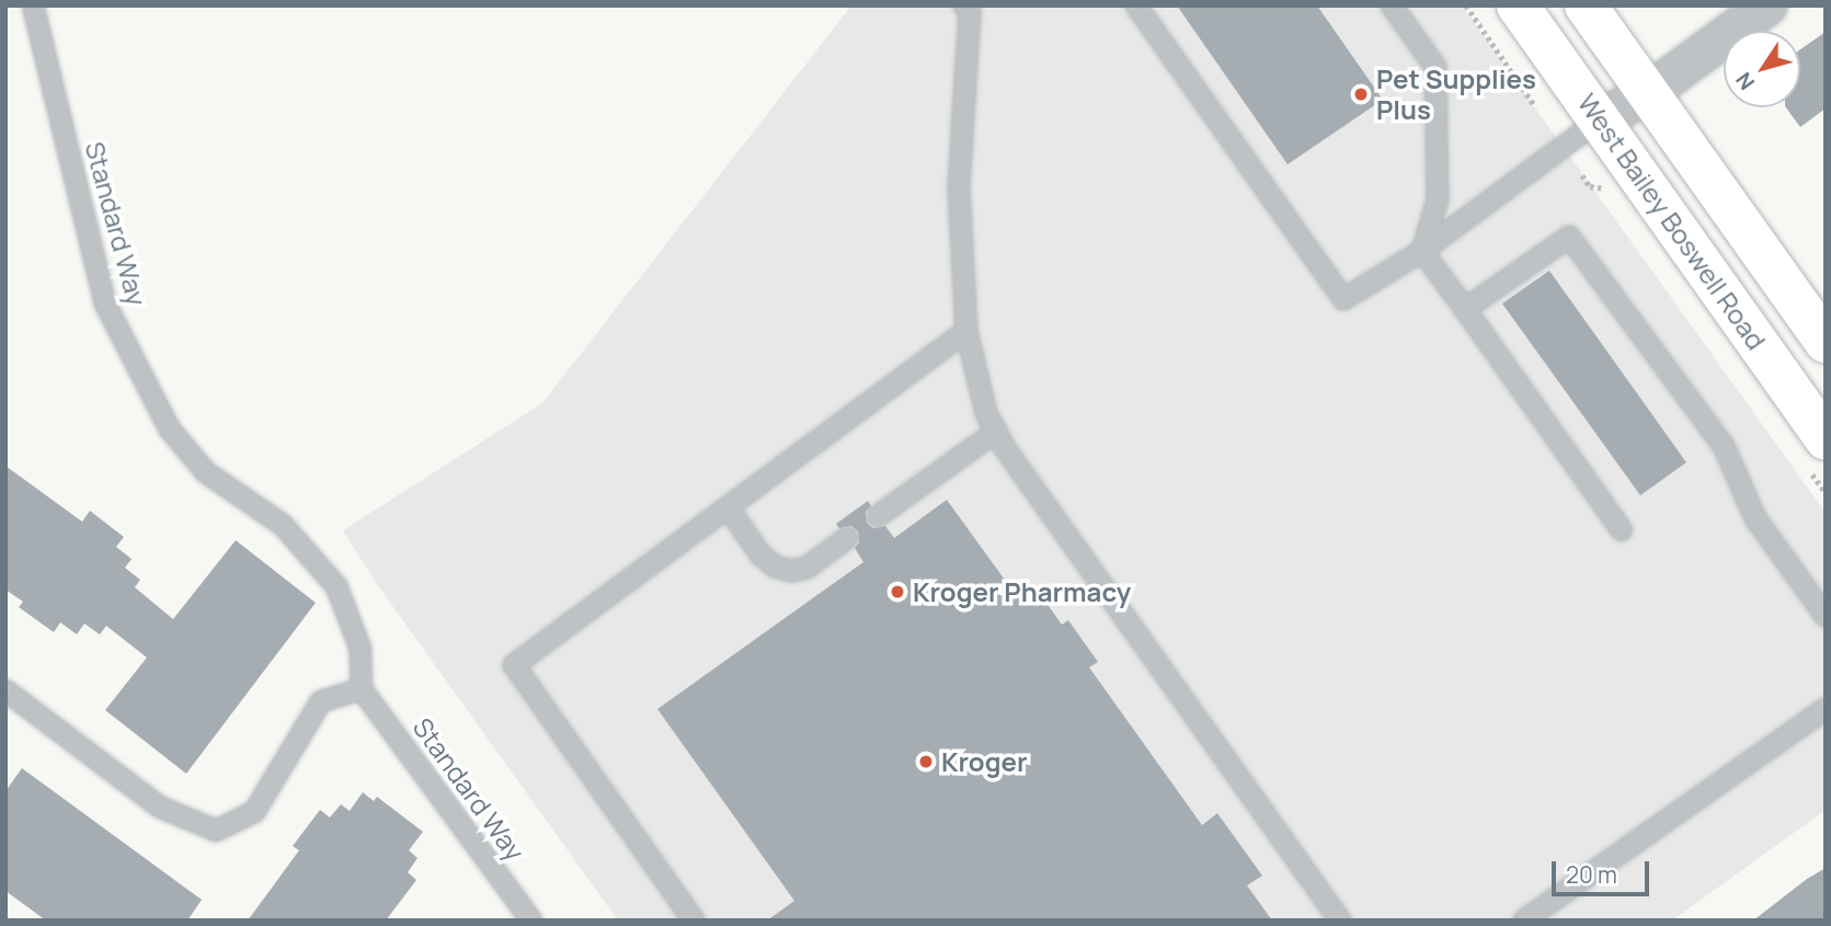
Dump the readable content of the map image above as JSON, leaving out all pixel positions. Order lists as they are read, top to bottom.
{
  "streets": {
    "main road": ["West Bailey Boswell Road"],
    "lane": ["Standard Way"]
  },
  "places": ["Pet Supplies Plus", "Kroger Pharmacy", "Kroger"],
  "scale_bar": "20 m",
  "north": "bottom left"
}
